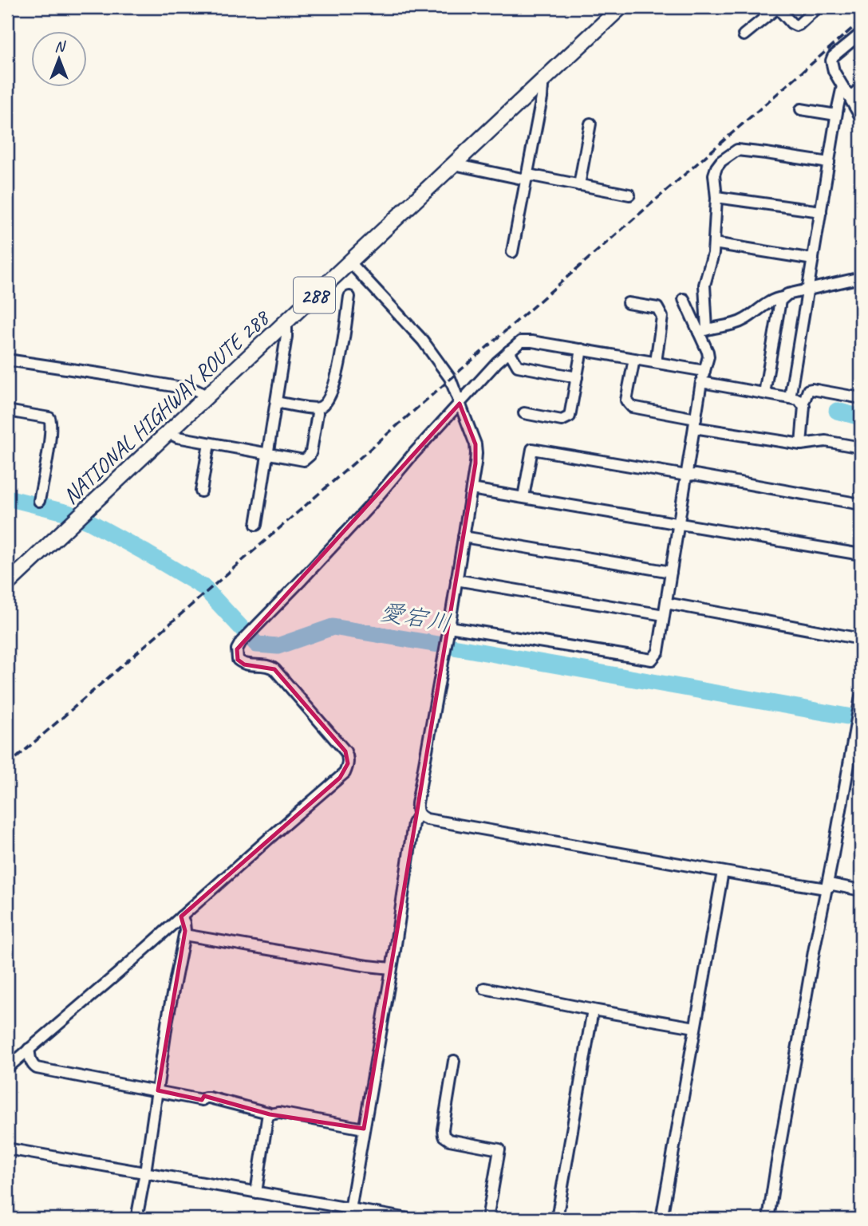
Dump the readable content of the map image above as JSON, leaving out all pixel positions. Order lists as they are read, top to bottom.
{
  "streets": {
    "highway": ["288", "NATIONAL HIGHWAY ROUTE 288"]
  },
  "water": ["愛宕川"],
  "north": "top"
}
